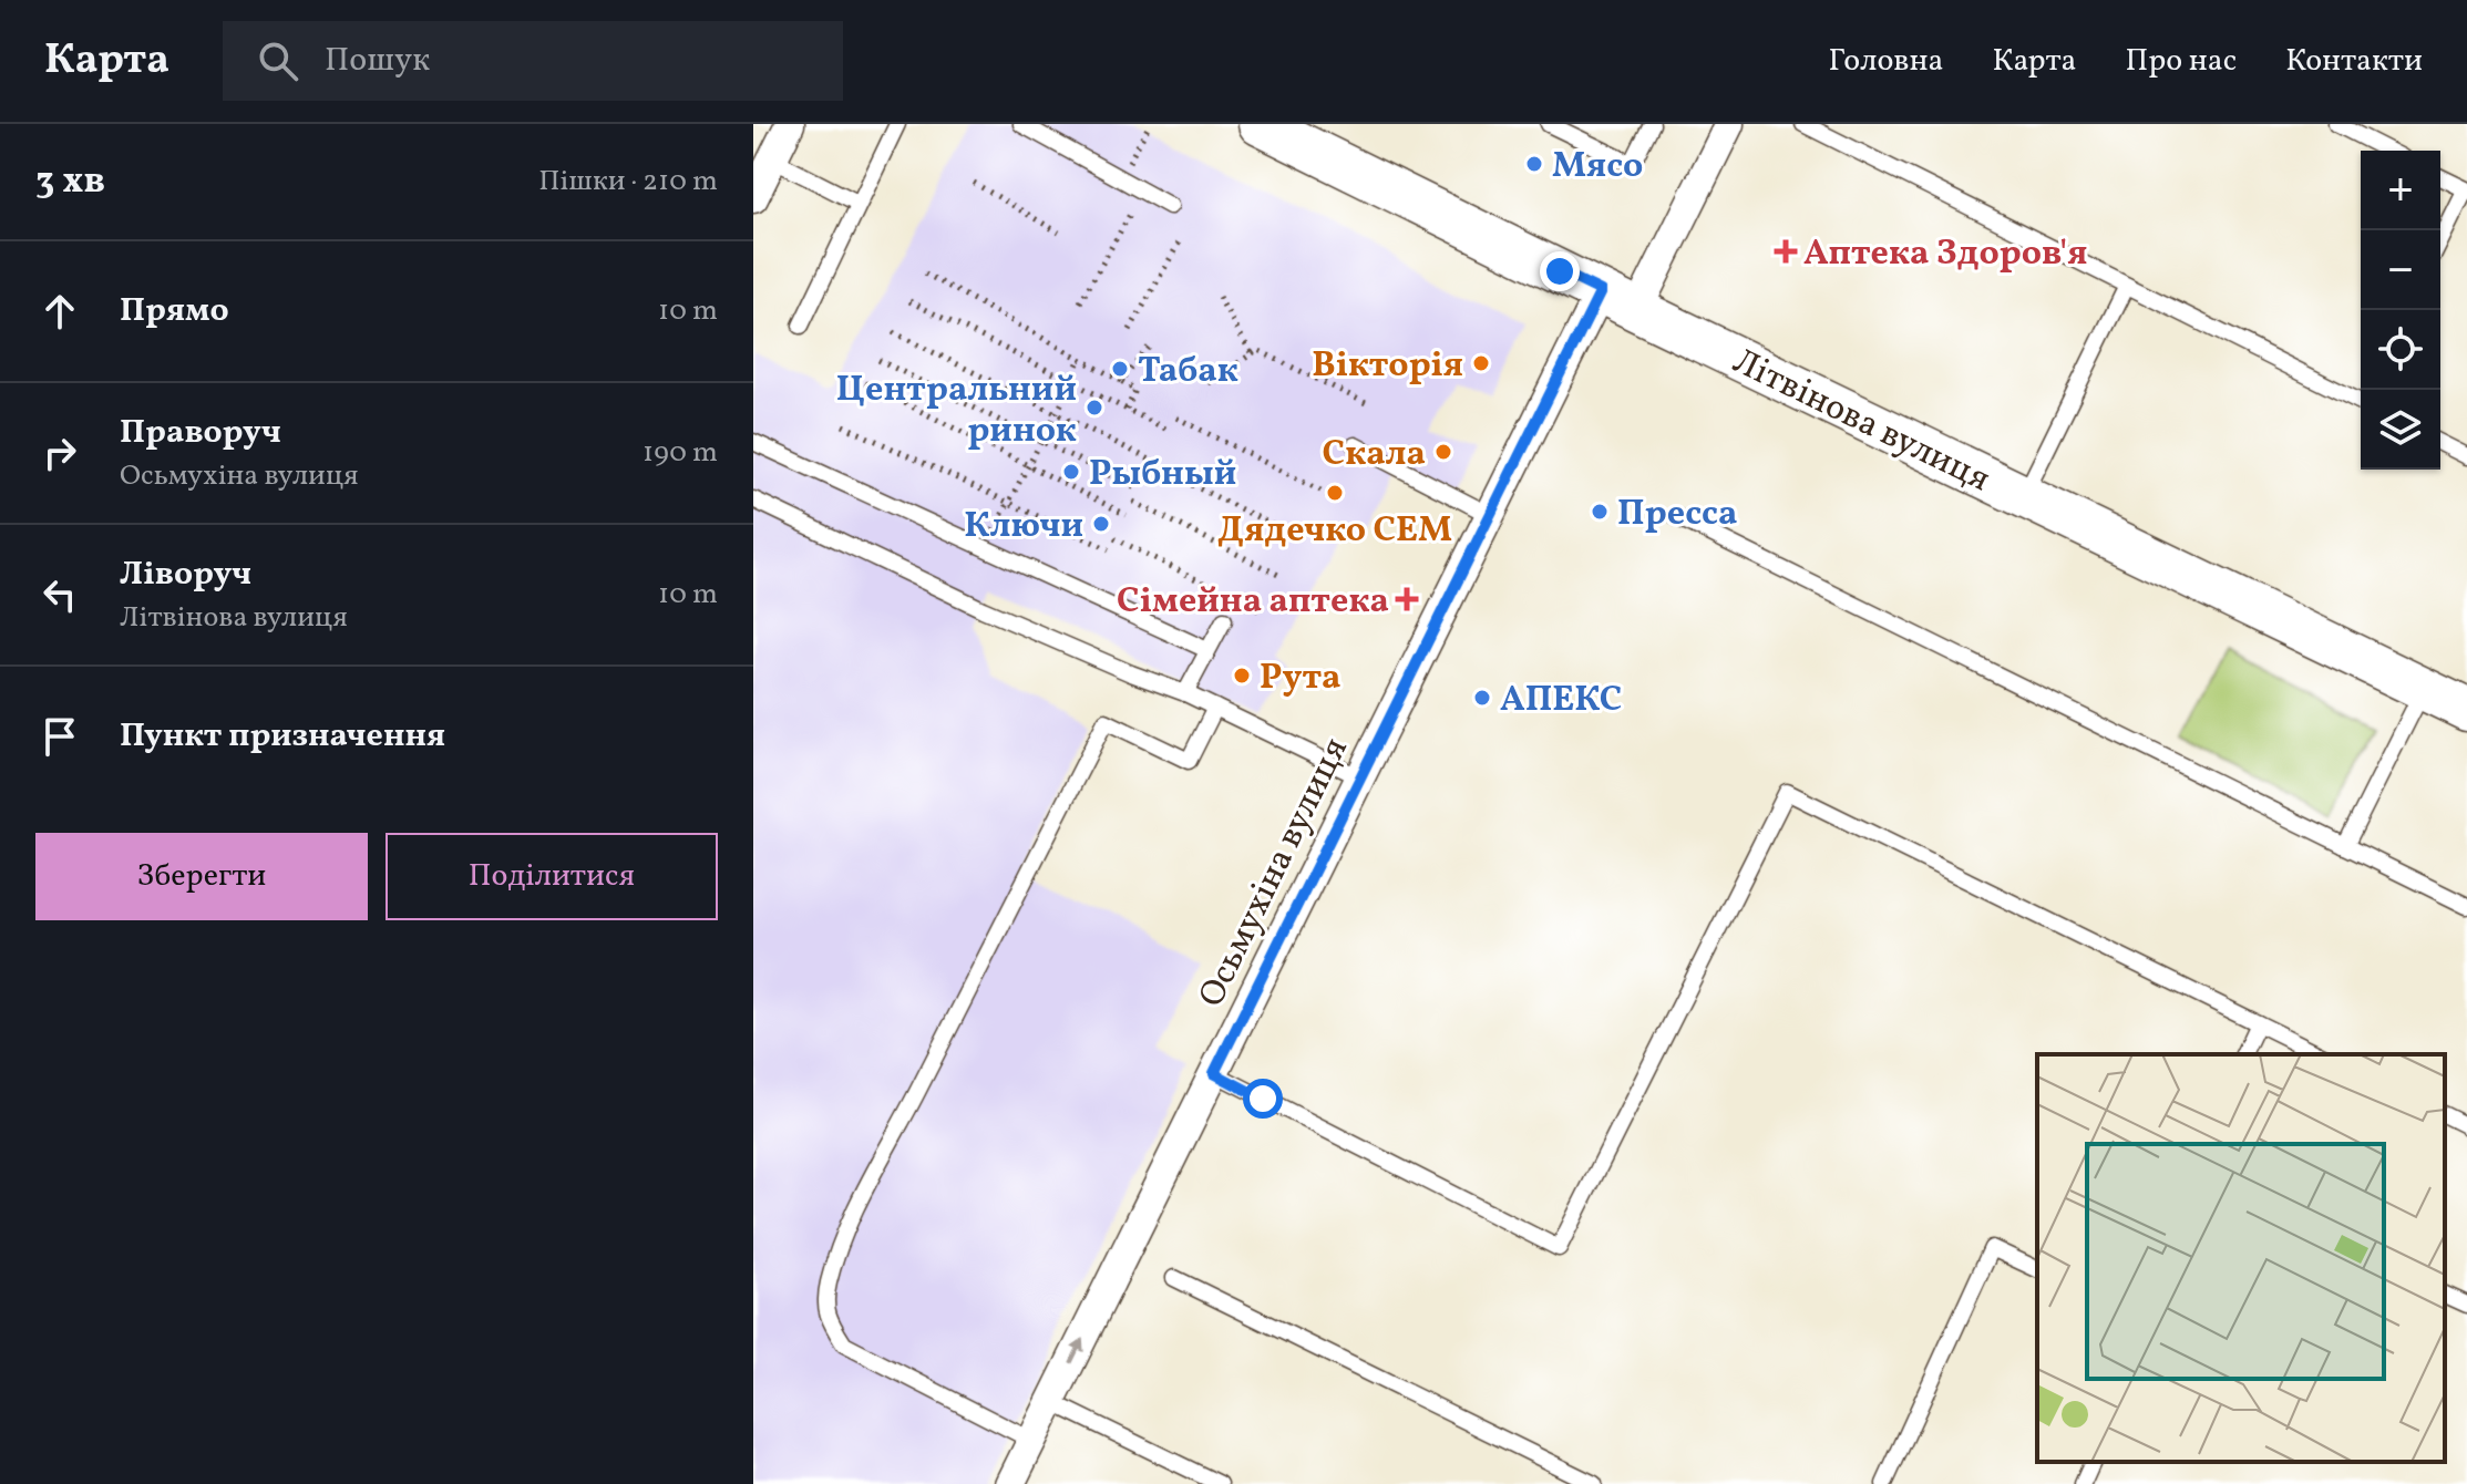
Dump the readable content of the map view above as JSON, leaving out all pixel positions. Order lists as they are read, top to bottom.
{
  "streets": {
    "street": ["Літвінова вулиця", "Осьмухіна вулиця"]
  },
  "crossings": [
    ["Літвінова вулиця", "Осьмухіна вулиця"]
  ],
  "places": {
    "other": [
      "Мясо",
      "Вікторія",
      "Табак",
      "Центральний ринок",
      "Скала",
      "Рыбный",
      "Дядечко СЕМ",
      "Пресса",
      "Ключи",
      "Рута",
      "АПЕКС"
    ],
    "health": ["Аптека Здоров'я", "Сімейна аптека"]
  },
  "page": {
    "header": "Карта",
    "search": "Пошук",
    "nav": [
      "Головна",
      "Карта",
      "Про нас",
      "Контакти"
    ],
    "heading": ["3 хв", "Пішки · 210 m"],
    "map_buttons": ["+", "−"],
    "list": [
      ["Прямо", "10 m"],
      ["Праворуч", "Осьмухіна вулиця", "190 m"],
      ["Ліворуч", "Літвінова вулиця", "10 m"],
      "Пункт призначення"
    ],
    "buttons": ["Зберегти", "Поділитися"]
  }
}
